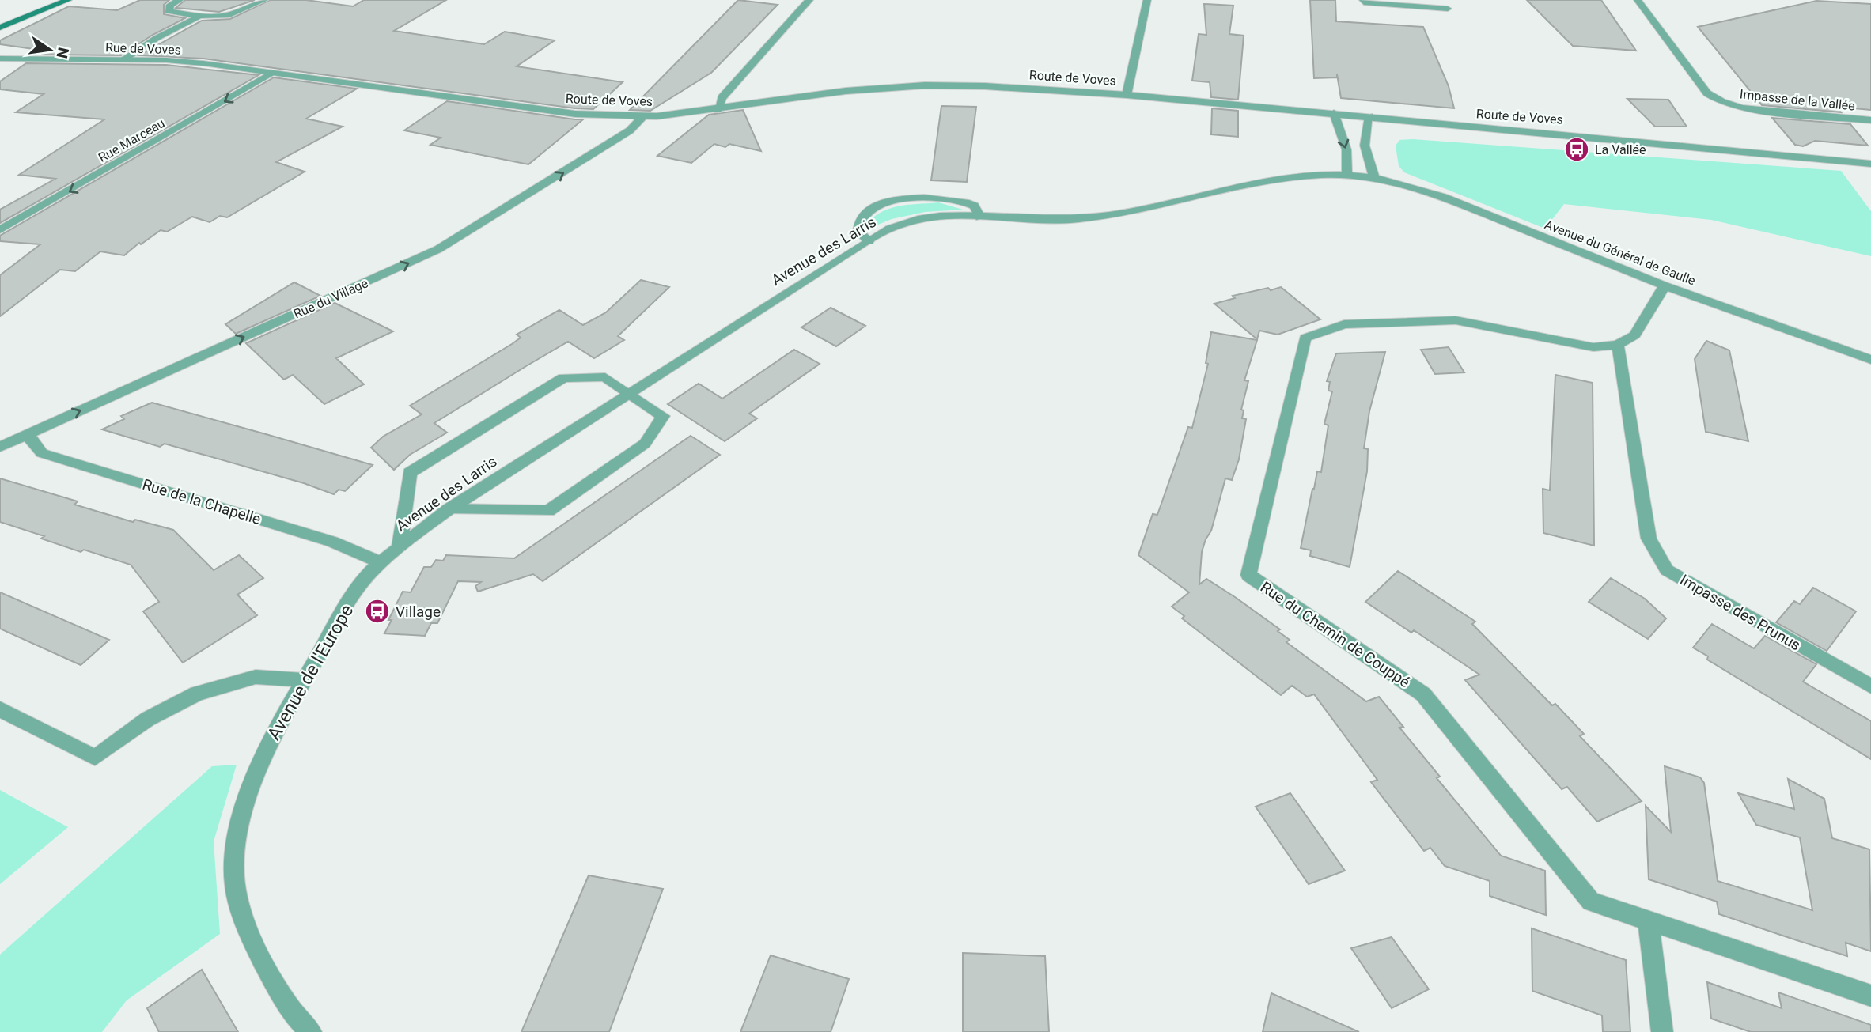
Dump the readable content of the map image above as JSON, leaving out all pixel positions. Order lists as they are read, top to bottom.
{
  "streets": {
    "street": [
      "Rue de Voves",
      "Route de Voves",
      "Impasse de la Vallée",
      "Rue Marceau",
      "Avenue des Larris",
      "Avenue du Général de Gaulle",
      "Rue du Village",
      "Rue de la Chapelle",
      "Impasse des Prunus",
      "Rue du Chemin de Couppé",
      "Avenue de l'Europe"
    ]
  },
  "crossings": [
    ["Rue de Voves", "Route de Voves"],
    ["Rue de Voves", "Rue Marceau"],
    ["Route de Voves", "Rue Marceau"],
    ["Route de Voves", "Rue du Village"],
    ["Avenue des Larris", "Avenue du Général de Gaulle"],
    ["Avenue des Larris", "Rue de la Chapelle"],
    ["Avenue des Larris", "Avenue de l'Europe"],
    ["Rue du Village", "Rue de la Chapelle"],
    ["Rue de la Chapelle", "Avenue de l'Europe"],
    ["Impasse des Prunus", "Rue du Chemin de Couppé"]
  ],
  "one_way": ["Rue du Village"],
  "places": {
    "bus stop": ["La Vallée", "Village"]
  },
  "north": "right"
}
